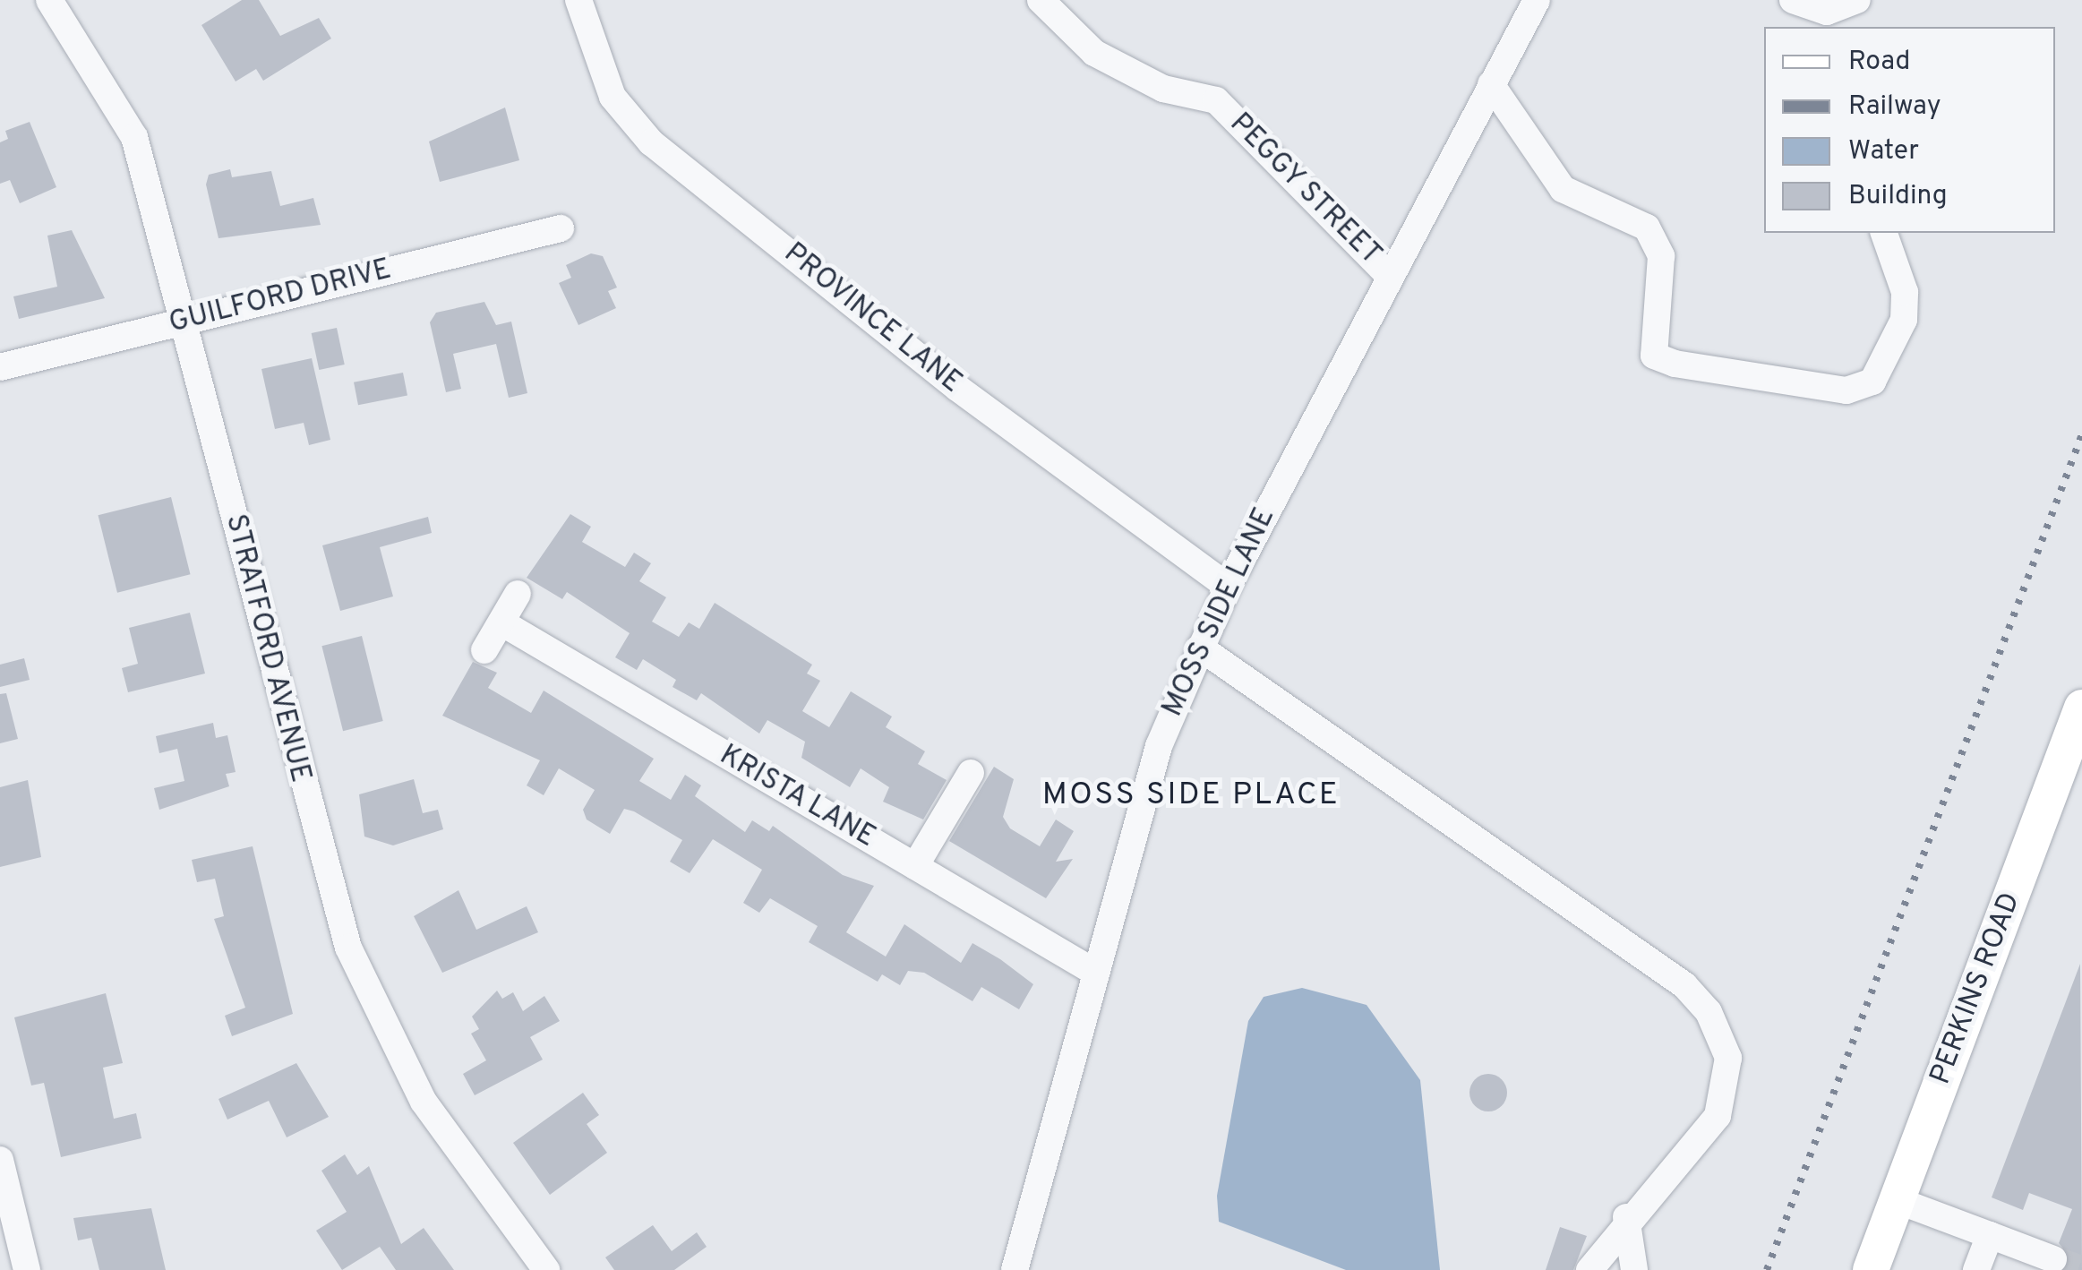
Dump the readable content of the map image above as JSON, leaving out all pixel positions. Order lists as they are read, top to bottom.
{
  "streets": {
    "main road": ["PERKINS ROAD"],
    "street": [
      "PEGGY STREET",
      "GUILFORD DRIVE",
      "PROVINCE LANE",
      "MOSS SIDE LANE",
      "STRATFORD AVENUE",
      "KRISTA LANE"
    ]
  },
  "crossings": [
    ["PEGGY STREET", "MOSS SIDE LANE"],
    ["GUILFORD DRIVE", "STRATFORD AVENUE"],
    ["PROVINCE LANE", "MOSS SIDE LANE"],
    ["MOSS SIDE LANE", "KRISTA LANE"]
  ],
  "districts": ["MOSS SIDE PLACE"],
  "legend": [
    "Road",
    "Railway",
    "Water",
    "Building"
  ]
}
